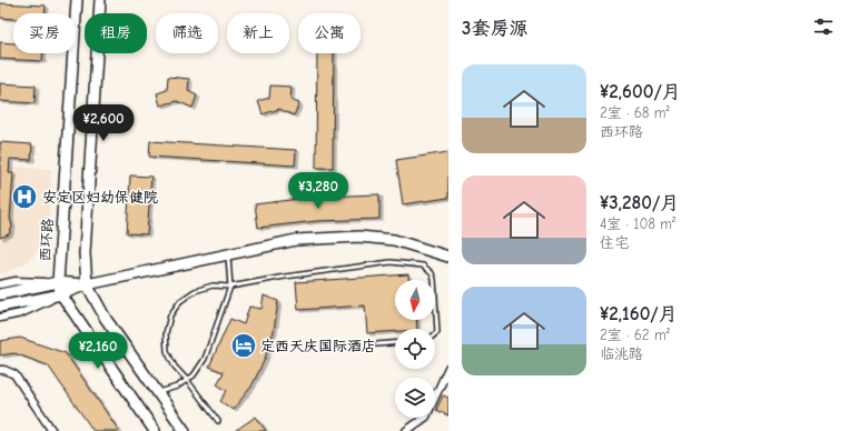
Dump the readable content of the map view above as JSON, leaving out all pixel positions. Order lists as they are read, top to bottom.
{
  "streets": {
    "main road": ["西环路"]
  },
  "places": {
    "hospital": ["安定区妇幼保健院"],
    "hotel": ["定西天庆国际酒店"]
  },
  "north": "bottom",
  "page": {
    "heading": "3套房源",
    "chip": [
      "买房",
      "租房",
      "筛选",
      "新上",
      "公寓"
    ],
    "list": [
      {
        "name": "¥2,600/月",
        "note": "2室 · 68 m² · 西环路"
      },
      {
        "name": "¥3,280/月",
        "note": "4室 · 108 m² · 住宅"
      },
      {
        "name": "¥2,160/月",
        "note": "2室 · 62 m² · 临洮路"
      }
    ],
    "price": ["¥2,600", "¥3,280", "¥2,160"]
  }
}
